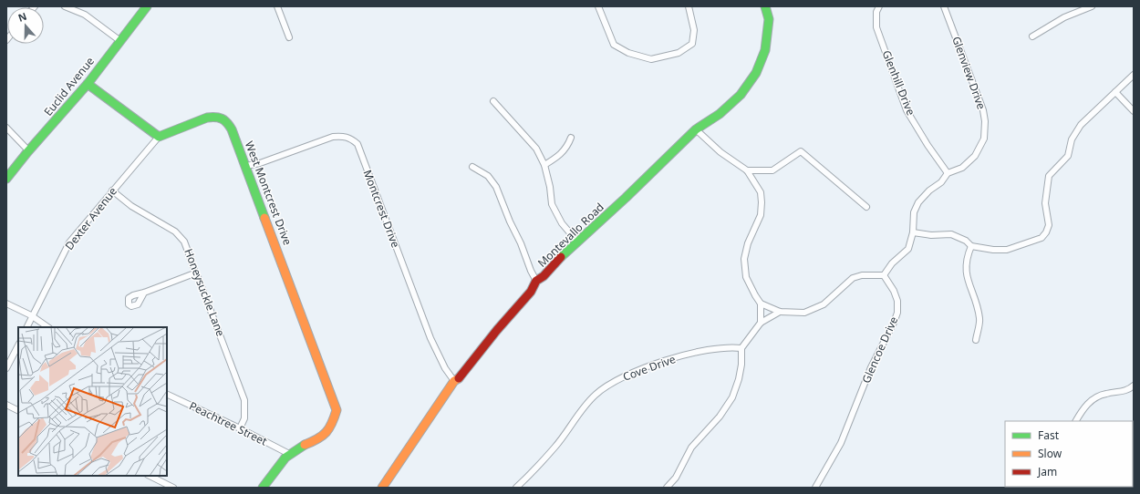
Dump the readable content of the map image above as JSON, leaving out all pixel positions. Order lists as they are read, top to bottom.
{
  "streets": {
    "street": [
      "Glenview Drive",
      "Glenhill Drive",
      "Euclid Avenue",
      "West Montcrest Drive",
      "Montcrest Drive",
      "Dexter Avenue",
      "Montevallo Road",
      "Honeysuckle Lane",
      "Glencoe Drive",
      "Cove Drive",
      "Peachtree Street"
    ]
  },
  "crossings": [
    ["Glenview Drive", "Glenhill Drive"],
    ["Glenview Drive", "Glencoe Drive"],
    ["West Montcrest Drive", "Montcrest Drive"],
    ["West Montcrest Drive", "Dexter Avenue"],
    ["West Montcrest Drive", "Peachtree Street"],
    ["Montcrest Drive", "Montevallo Road"],
    ["Dexter Avenue", "Honeysuckle Lane"],
    ["Honeysuckle Lane", "Peachtree Street"]
  ],
  "legend": ["Fast", "Slow", "Jam"],
  "north": "top"
}
